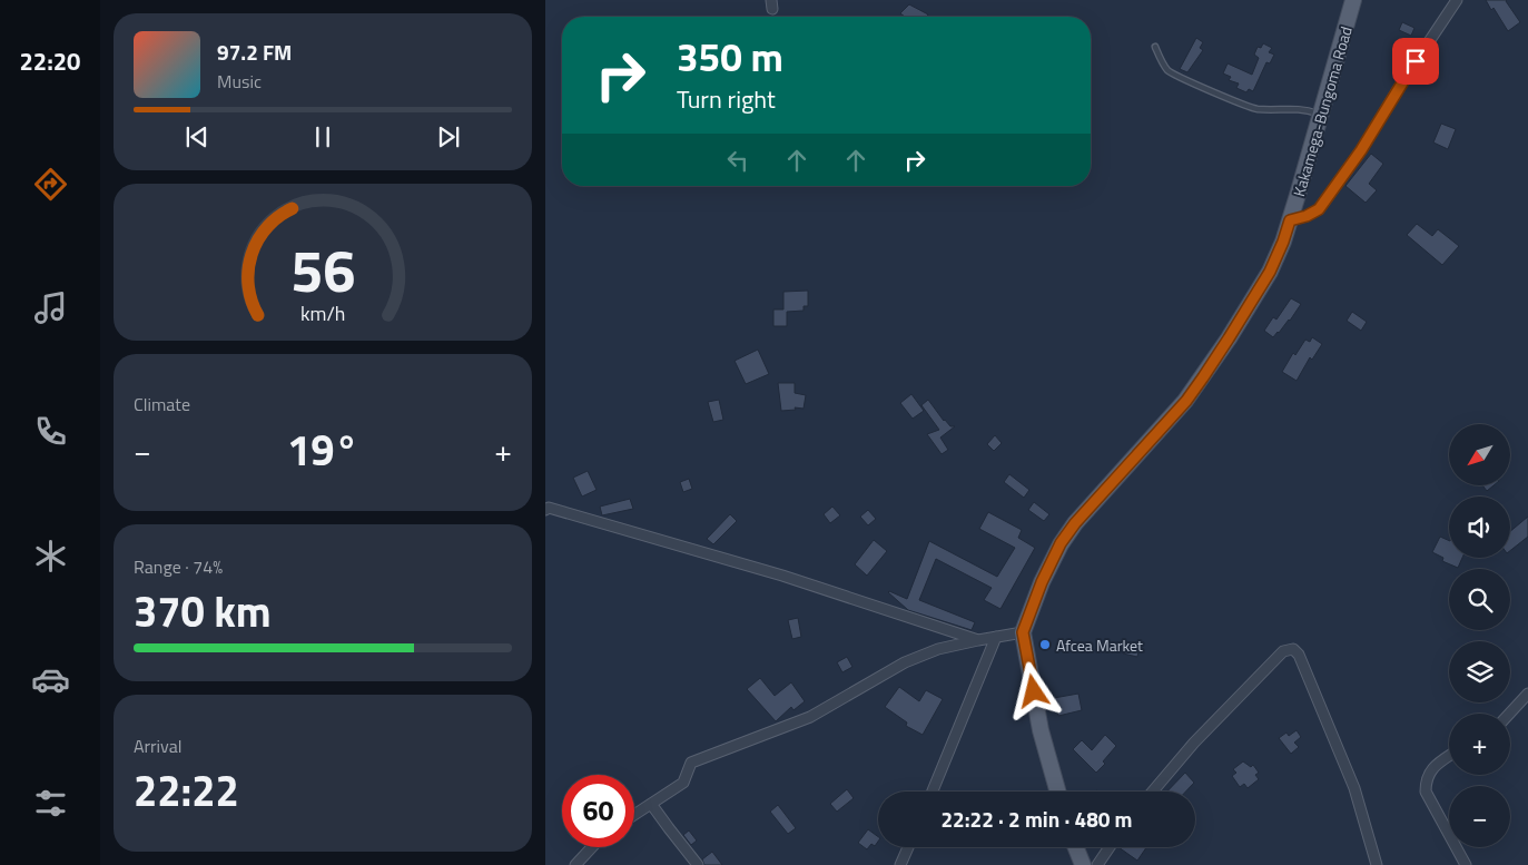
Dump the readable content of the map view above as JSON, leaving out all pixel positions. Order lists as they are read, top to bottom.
{
  "streets": {
    "main road": ["Kakamega-Bungoma Road"]
  },
  "places": ["Afcea Market"],
  "north": "bottom left",
  "page": {
    "tabs": "22:20",
    "turn": ["350 m", "Turn right"],
    "song": ["97.2 FM", "Music"],
    "tile": [
      "Climate",
      ["Range · 74%", "370 km"],
      ["Arrival", "22:22"]
    ],
    "map_buttons": ["+", "−"],
    "heat": ["−", "19°", "+"],
    "limit": "60",
    "trip": "22:22 · 2 min · 480 m",
    "gauge": ["56", "km/h"]
  }
}
